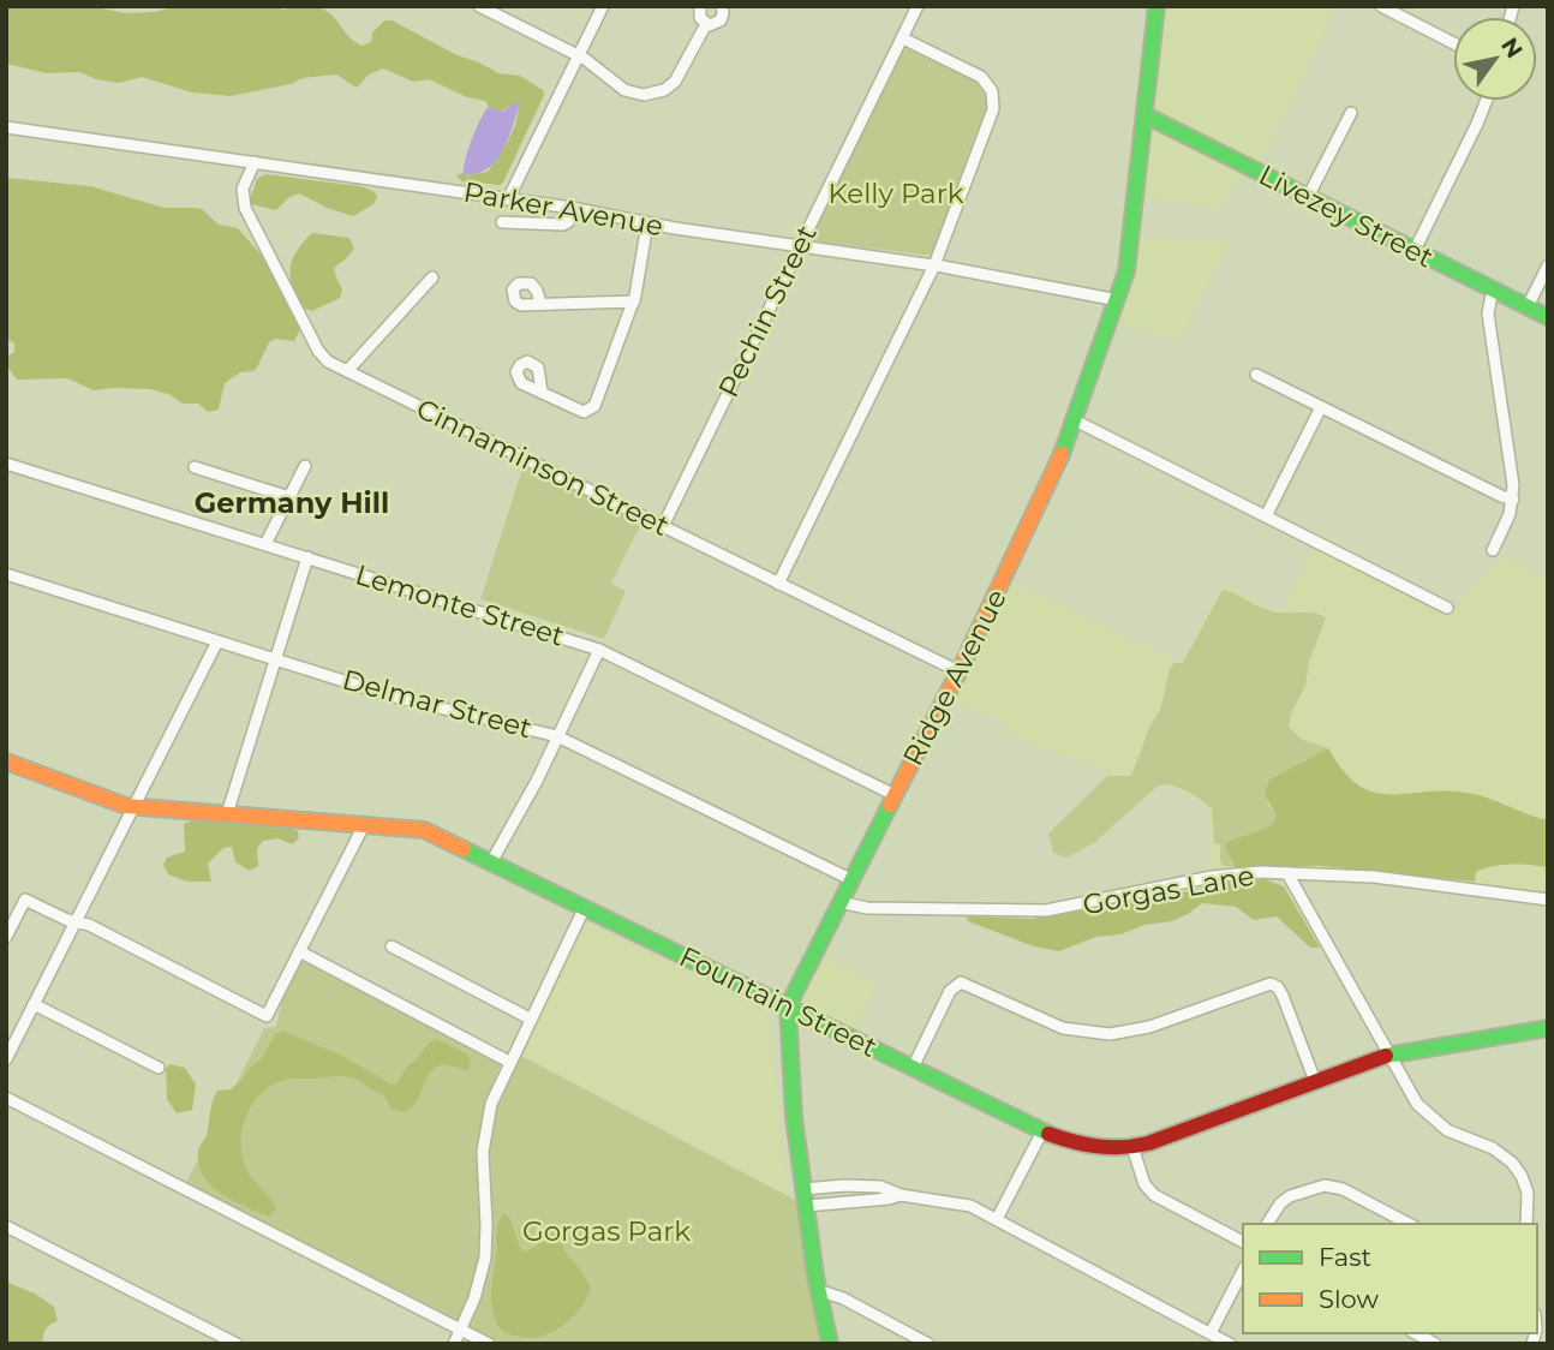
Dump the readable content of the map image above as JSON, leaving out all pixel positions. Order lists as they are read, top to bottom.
{
  "streets": {
    "street": [
      "Parker Avenue",
      "Livezey Street",
      "Pechin Street",
      "Cinnaminson Street",
      "Lemonte Street",
      "Ridge Avenue",
      "Delmar Street",
      "Gorgas Lane",
      "Fountain Street"
    ]
  },
  "crossings": [
    ["Parker Avenue", "Pechin Street"],
    ["Parker Avenue", "Cinnaminson Street"],
    ["Parker Avenue", "Ridge Avenue"],
    ["Livezey Street", "Ridge Avenue"],
    ["Pechin Street", "Cinnaminson Street"],
    ["Cinnaminson Street", "Ridge Avenue"],
    ["Lemonte Street", "Ridge Avenue"],
    ["Ridge Avenue", "Delmar Street"],
    ["Ridge Avenue", "Gorgas Lane"],
    ["Ridge Avenue", "Fountain Street"]
  ],
  "districts": ["Germany Hill"],
  "parks": ["Kelly Park", "Gorgas Park"],
  "legend": ["Fast", "Slow"],
  "north": "top right"
}
